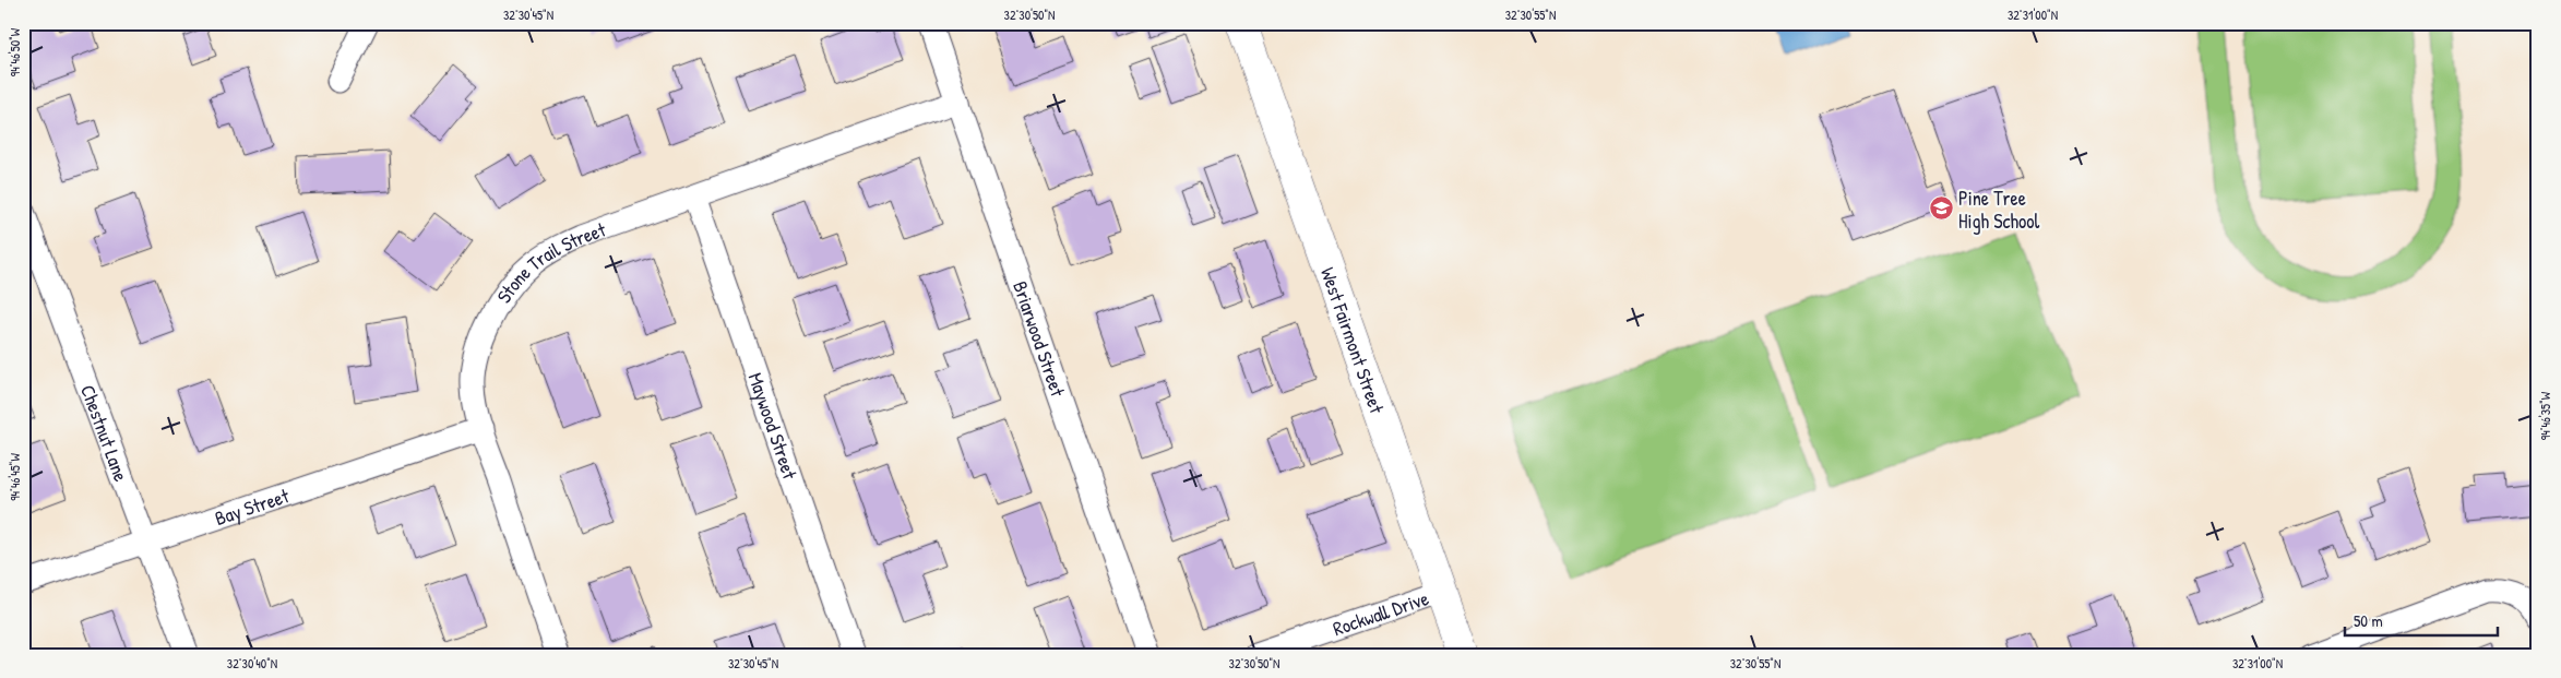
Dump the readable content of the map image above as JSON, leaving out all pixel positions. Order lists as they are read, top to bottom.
{
  "streets": {
    "street": [
      "Stone Trail Street",
      "Briarwood Street",
      "West Fairmont Street",
      "Maywood Street",
      "Chestnut Lane",
      "Bay Street",
      "Rockwall Drive"
    ]
  },
  "crossings": [
    ["Stone Trail Street", "Briarwood Street"],
    ["Stone Trail Street", "Maywood Street"],
    ["Stone Trail Street", "Bay Street"],
    ["West Fairmont Street", "Rockwall Drive"],
    ["Chestnut Lane", "Bay Street"]
  ],
  "places": {
    "school or university": ["Pine Tree High School"]
  },
  "scale_bar": "50 m",
  "coordinates": [
    "32°30'45\"N",
    "32°30'50\"N",
    "32°30'55\"N",
    "32°31'00\"N",
    "94°46'50\"W",
    "94°46'35\"W",
    "94°46'45\"W",
    "32°30'40\"N"
  ]
}
